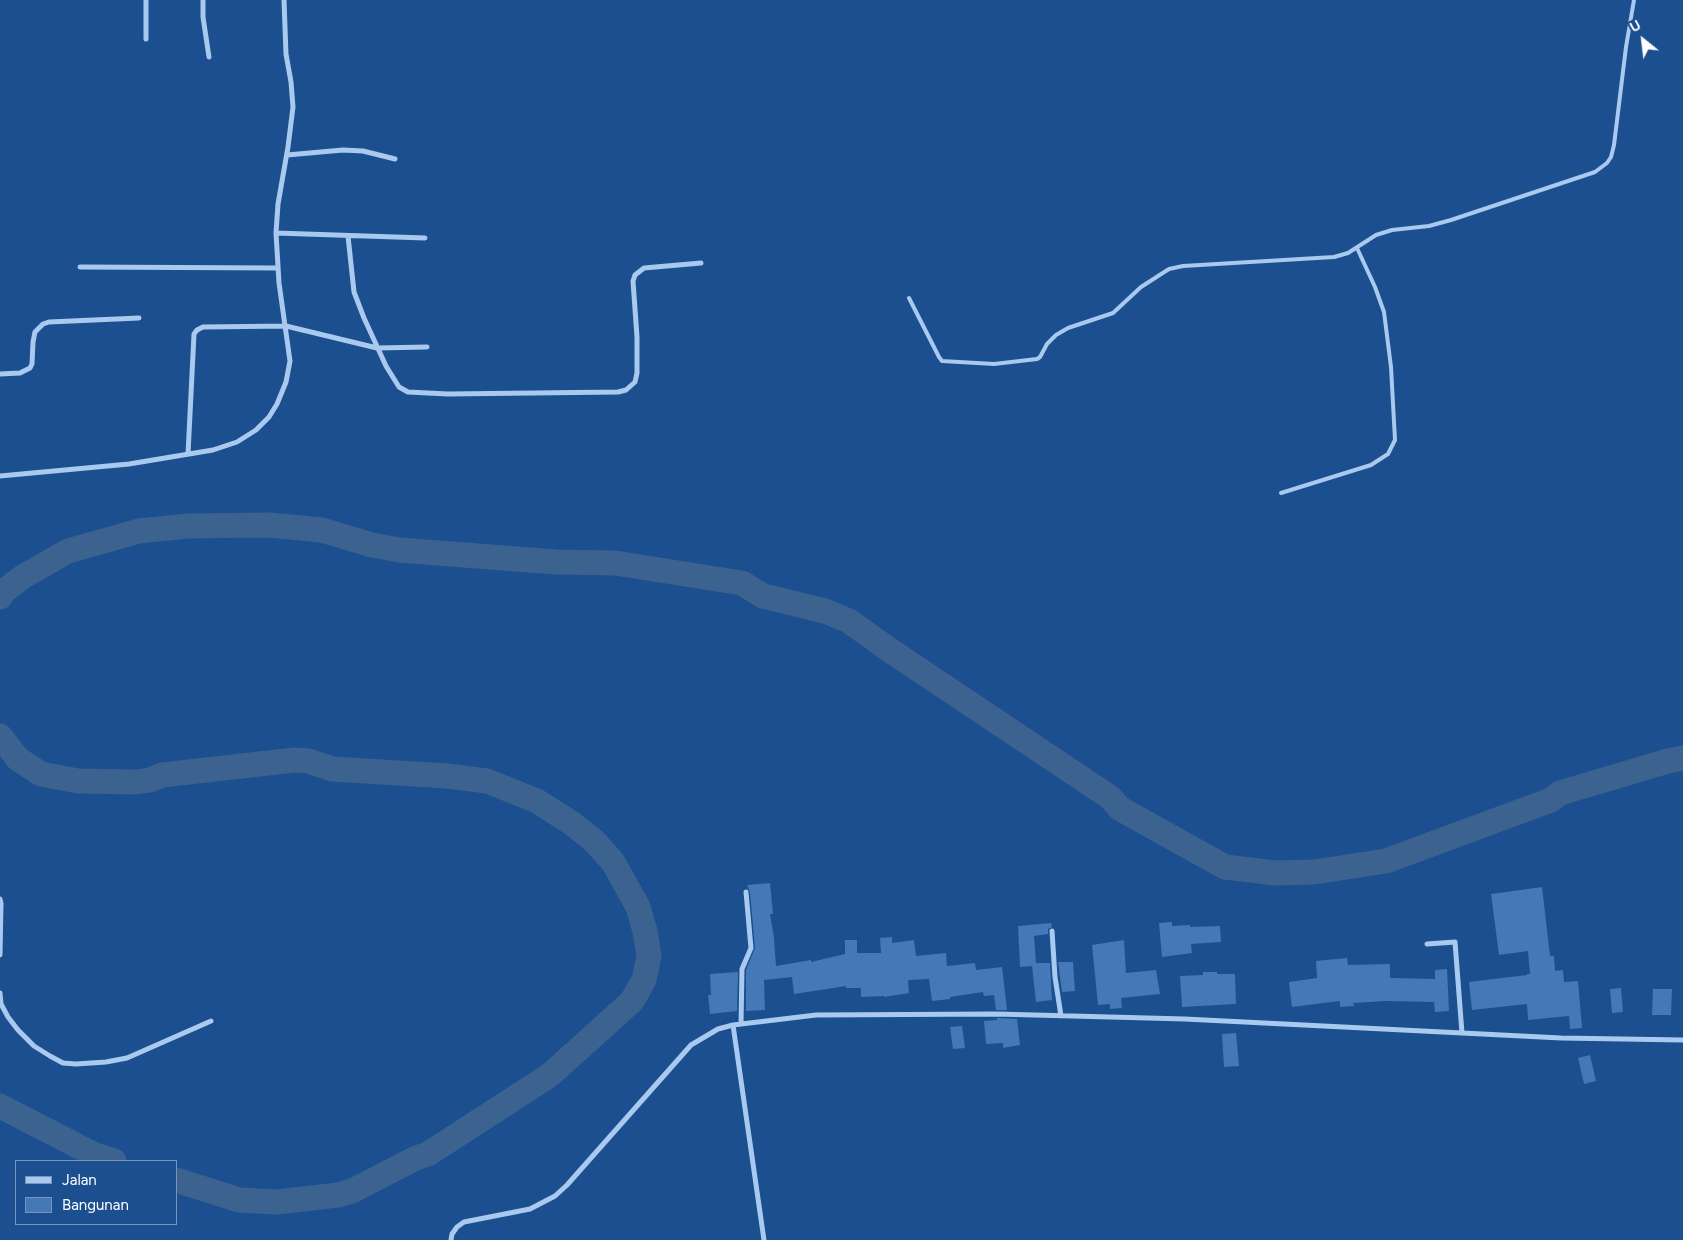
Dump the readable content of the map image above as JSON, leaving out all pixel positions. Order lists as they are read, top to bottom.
{
  "legend": ["Jalan", "Bangunan"],
  "north": "top left"
}
